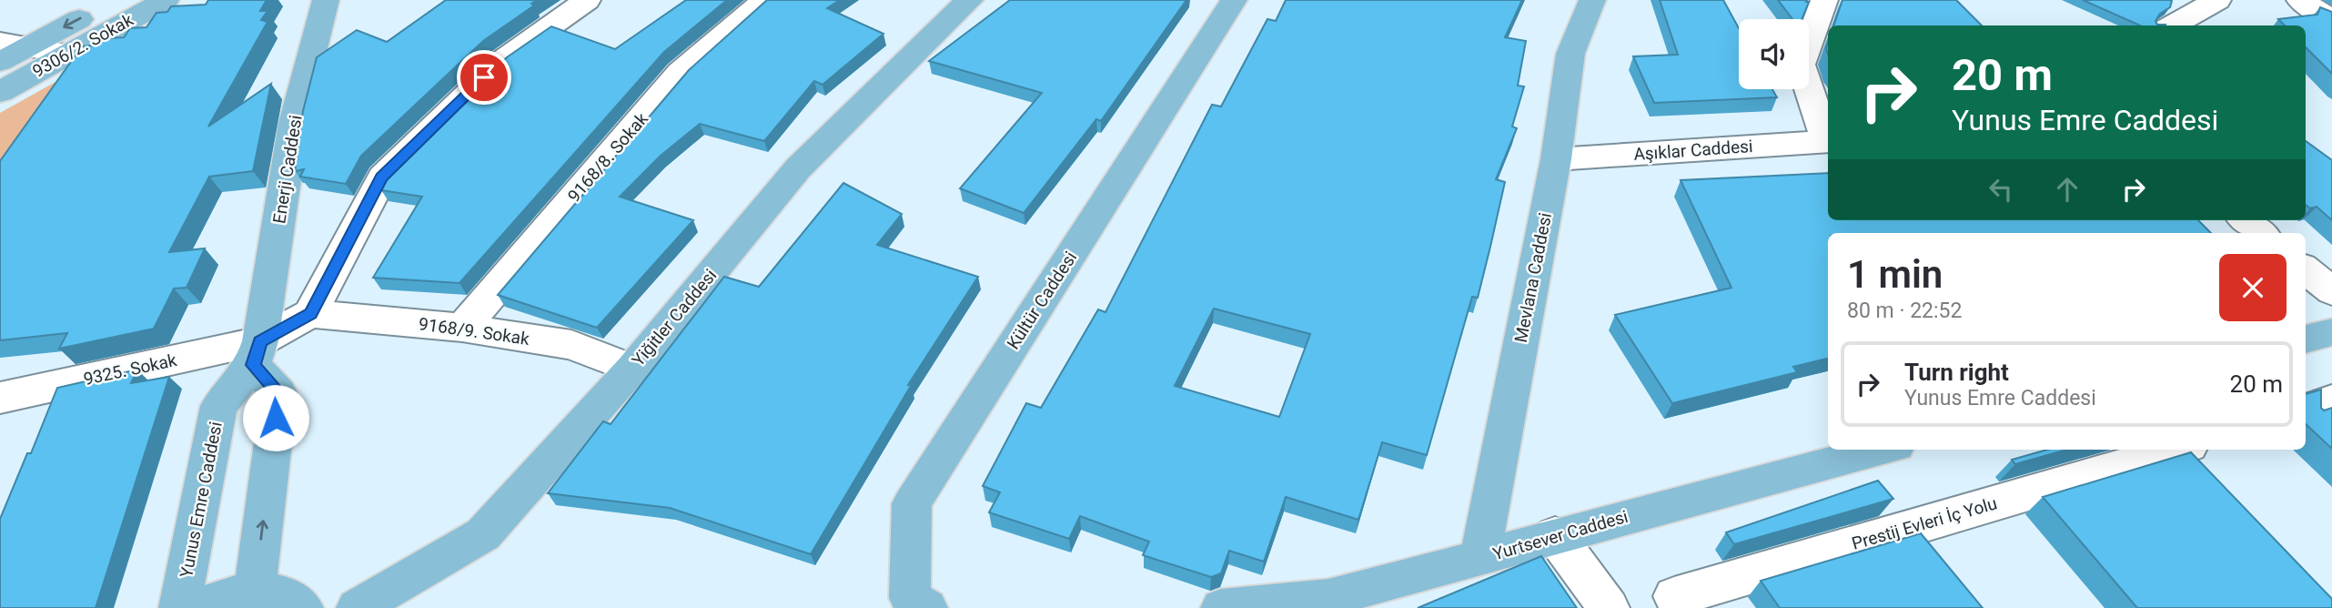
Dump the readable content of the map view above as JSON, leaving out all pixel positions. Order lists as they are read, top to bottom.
{
  "streets": {
    "main road": [
      "9306/2. Sokak",
      "Enerji Caddesi",
      "Mevlana Caddesi",
      "Kültür Caddesi",
      "Yiğitler Caddesi",
      "Yunus Emre Caddesi",
      "Yurtsever Caddesi"
    ],
    "street": [
      "Aşıklar Caddesi",
      "9168/8. Sokak",
      "9168/9. Sokak",
      "9325. Sokak",
      "Prestij Evleri İç Yolu"
    ]
  },
  "crossings": [
    ["Aşıklar Caddesi", "Mevlana Caddesi"],
    ["9168/8. Sokak", "9168/9. Sokak"],
    ["Enerji Caddesi", "9325. Sokak"],
    ["Enerji Caddesi", "Yunus Emre Caddesi"],
    ["Mevlana Caddesi", "Yurtsever Caddesi"],
    ["Yiğitler Caddesi", "9168/9. Sokak"],
    ["9168/9. Sokak", "Yunus Emre Caddesi"],
    ["9325. Sokak", "Yunus Emre Caddesi"]
  ],
  "page": {
    "turn": ["20 m", "Yunus Emre Caddesi"],
    "heading": ["1 min", "80 m · 22:52"],
    "list": [
      {
        "name": "Turn right",
        "note": "Yunus Emre Caddesi",
        "value": "20 m"
      }
    ]
  }
}
